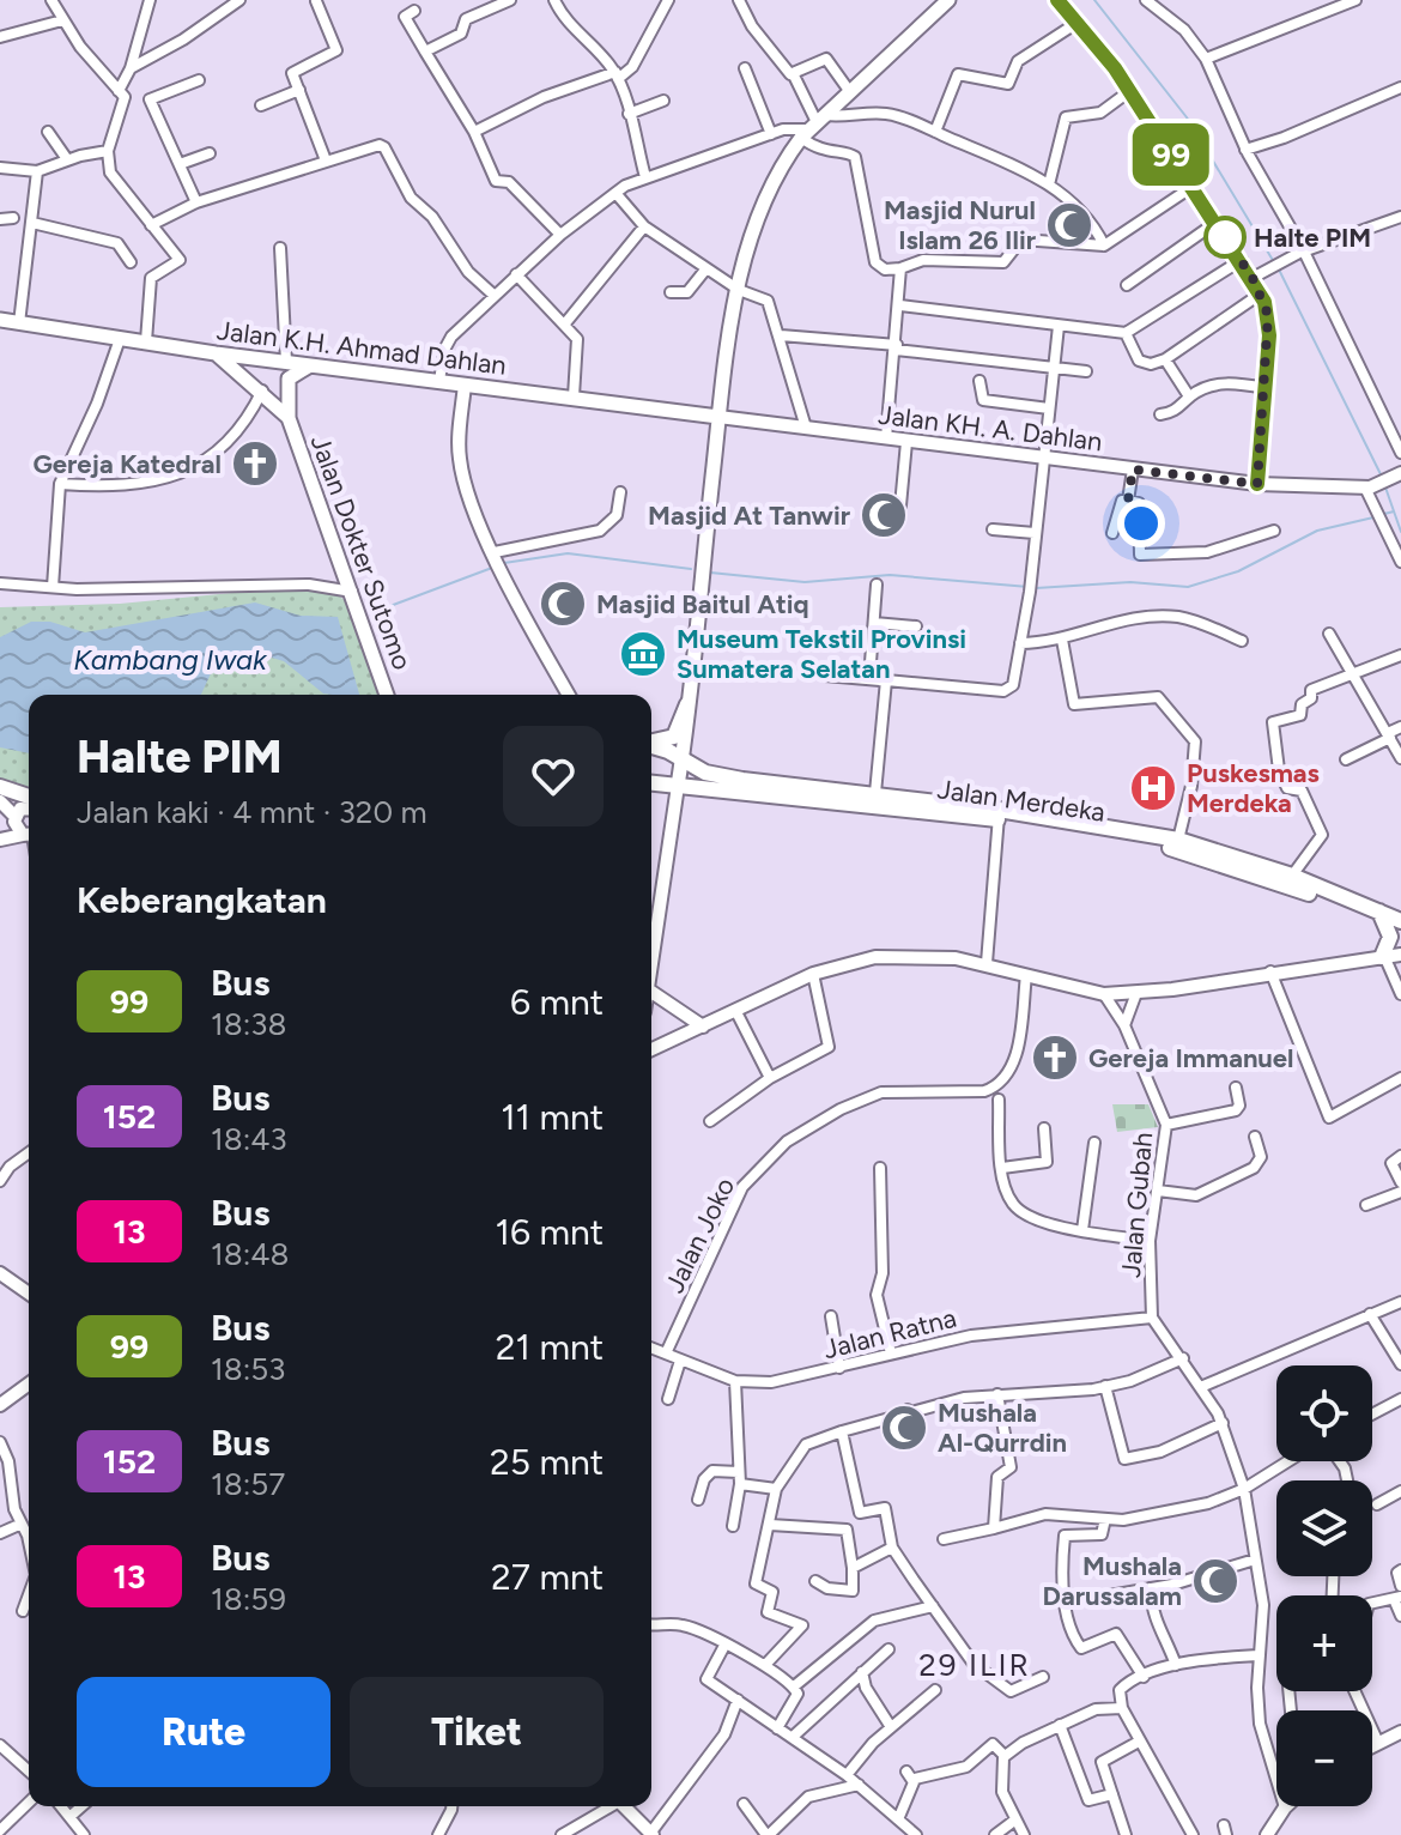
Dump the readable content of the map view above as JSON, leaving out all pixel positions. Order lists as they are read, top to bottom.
{
  "streets": {
    "main road": ["Jalan K.H. Ahmad Dahlan", "Jalan Dokter Sutomo", "Jalan Merdeka"],
    "street": [
      "Jalan KH. A. Dahlan",
      "Jalan Gubah",
      "Jalan Joko",
      "Jalan Ratna"
    ]
  },
  "crossings": [
    ["Jalan K.H. Ahmad Dahlan", "Jalan KH. A. Dahlan"],
    ["Jalan Gubah", "Jalan Ratna"],
    ["Jalan Joko", "Jalan Ratna"]
  ],
  "districts": ["29 ILIR"],
  "water": ["Kambang Iwak"],
  "places": {
    "mosque": [
      "Masjid Nurul Islam 26 Ilir",
      "Masjid At Tanwir",
      "Masjid Baitul Atiq",
      "Mushala Al-Qurrdin",
      "Mushala Darussalam"
    ],
    "other": ["Halte PIM"],
    "church": ["Gereja Katedral", "Gereja Immanuel"],
    "museum": ["Museum Tekstil Provinsi Sumatera Selatan"],
    "hospital": ["Puskesmas Merdeka"]
  },
  "lines": ["bus line 99"],
  "page": {
    "on_map": "99",
    "heading": [
      ["Halte PIM", "Jalan kaki · 4 mnt · 320 m"],
      "Keberangkatan"
    ],
    "list": [
      {
        "mark": "99",
        "name": "Bus",
        "note": "18:38",
        "value": "6 mnt"
      },
      {
        "mark": "152",
        "name": "Bus",
        "note": "18:43",
        "value": "11 mnt"
      },
      {
        "mark": "13",
        "name": "Bus",
        "note": "18:48",
        "value": "16 mnt"
      },
      {
        "mark": "99",
        "name": "Bus",
        "note": "18:53",
        "value": "21 mnt"
      },
      {
        "mark": "152",
        "name": "Bus",
        "note": "18:57",
        "value": "25 mnt"
      },
      {
        "mark": "13",
        "name": "Bus",
        "note": "18:59",
        "value": "27 mnt"
      }
    ],
    "map_buttons": ["+", "−"],
    "buttons": ["Rute", "Tiket"]
  }
}
